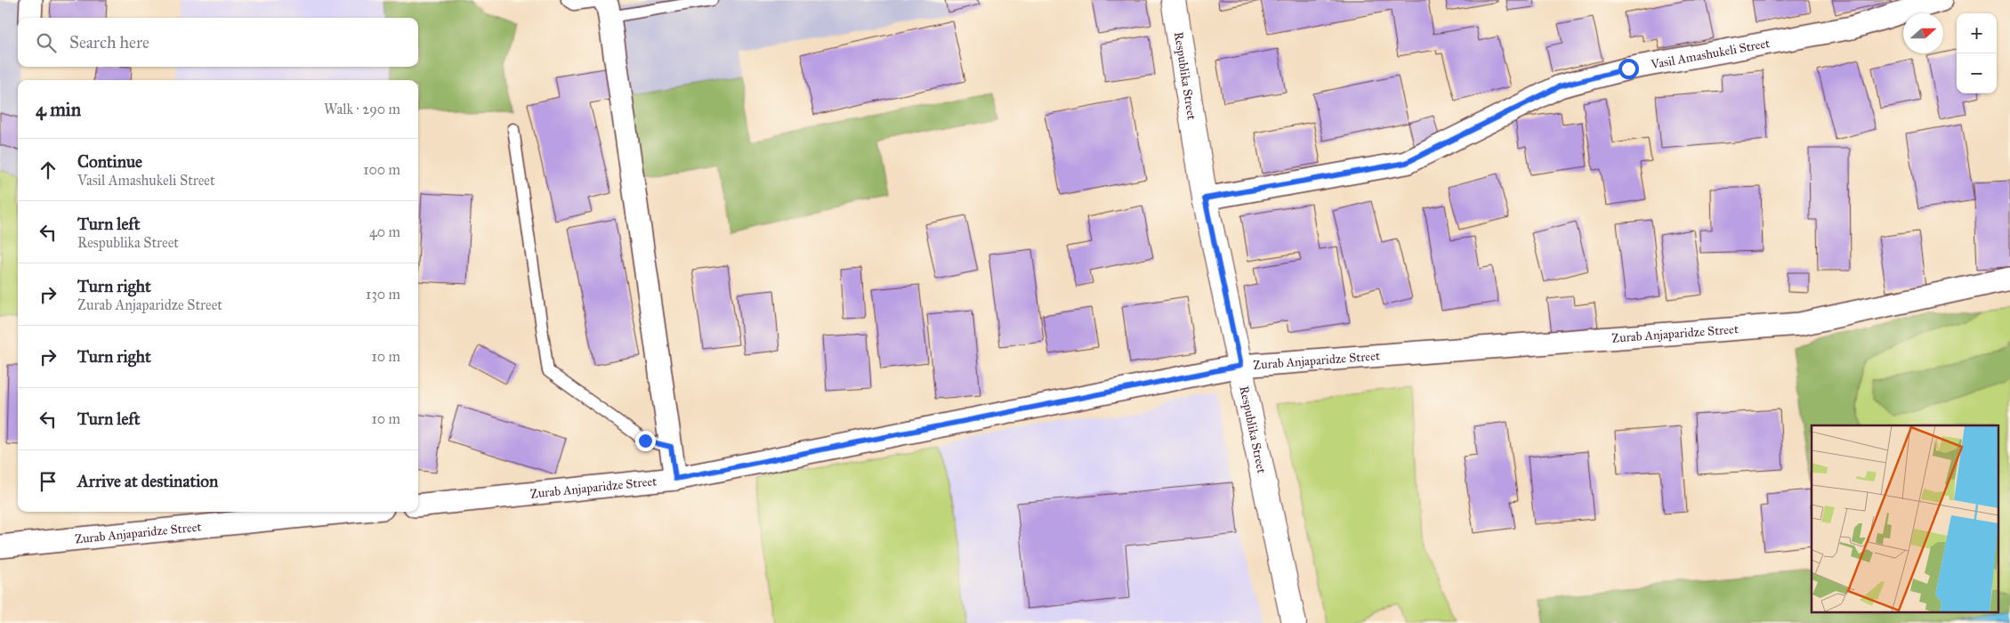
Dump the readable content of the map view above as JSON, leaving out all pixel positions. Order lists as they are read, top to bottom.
{
  "streets": {
    "street": ["Vasil Amashukeli Street", "Respublika Street", "Zurab Anjaparidze Street"]
  },
  "crossings": [
    ["Vasil Amashukeli Street", "Respublika Street"],
    ["Respublika Street", "Zurab Anjaparidze Street"]
  ],
  "north": "right",
  "page": {
    "map_buttons": ["+", "−"],
    "search": "Search here",
    "heading": ["4 min", "Walk · 290 m"],
    "list": [
      ["Continue", "Vasil Amashukeli Street", "100 m"],
      ["Turn left", "Respublika Street", "40 m"],
      ["Turn right", "Zurab Anjaparidze Street", "130 m"],
      ["Turn right", "10 m"],
      ["Turn left", "10 m"],
      "Arrive at destination"
    ]
  }
}
